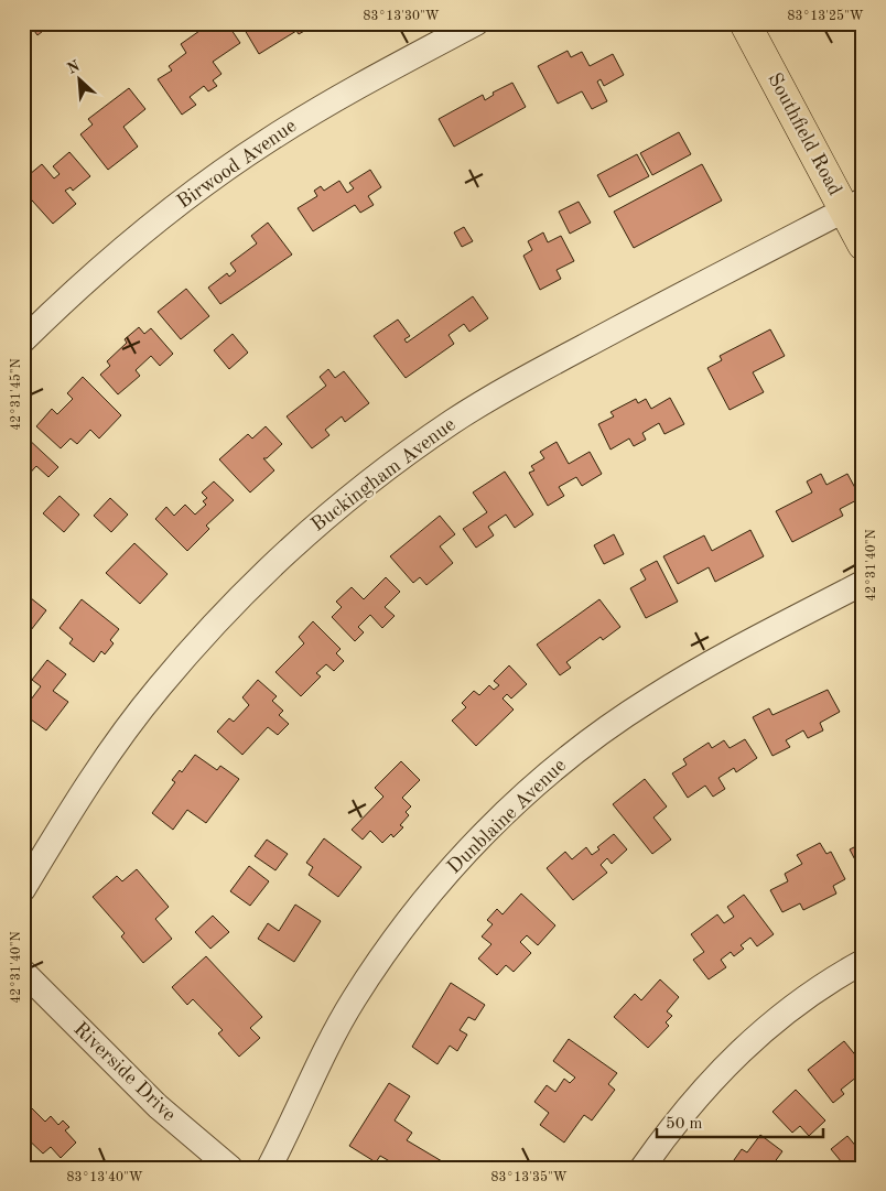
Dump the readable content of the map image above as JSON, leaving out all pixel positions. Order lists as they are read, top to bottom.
{
  "streets": {
    "main road": ["Southfield Road"],
    "street": [
      "Birwood Avenue",
      "Buckingham Avenue",
      "Dunblaine Avenue",
      "Riverside Drive"
    ]
  },
  "crossings": [
    ["Southfield Road", "Buckingham Avenue"]
  ],
  "scale_bar": "50 m",
  "north": "top left",
  "coordinates": [
    "83°13'30\"W",
    "83°13'25\"W",
    "42°31'45\"N",
    "42°31'40\"N",
    "83°13'40\"W",
    "83°13'35\"W"
  ]
}
